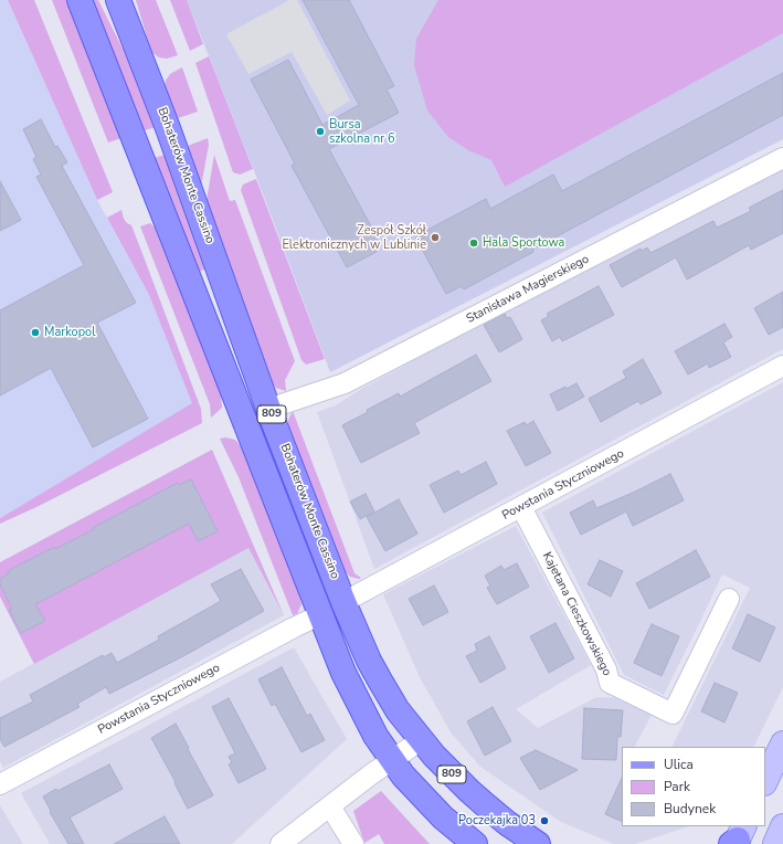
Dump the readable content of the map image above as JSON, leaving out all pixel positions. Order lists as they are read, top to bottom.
{
  "streets": {
    "main road": ["Bohaterów Monte Cassino", "809"],
    "street": ["Stanisława Magierskiego", "Powstania Styczniowego", "Kajetana Cieszkowskiego"]
  },
  "crossings": [
    ["Bohaterów Monte Cassino", "Stanisława Magierskiego"],
    ["Bohaterów Monte Cassino", "Powstania Styczniowego"],
    ["809", "Powstania Styczniowego"],
    ["Powstania Styczniowego", "Kajetana Cieszkowskiego"]
  ],
  "places": [
    "Bursa szkolna nr 6",
    "Zespół Szkół Elektronicznych w Lublinie",
    "Hala Sportowa",
    "Markopol",
    "Poczekajka 03"
  ],
  "legend": ["Ulica", "Park", "Budynek"]
}
